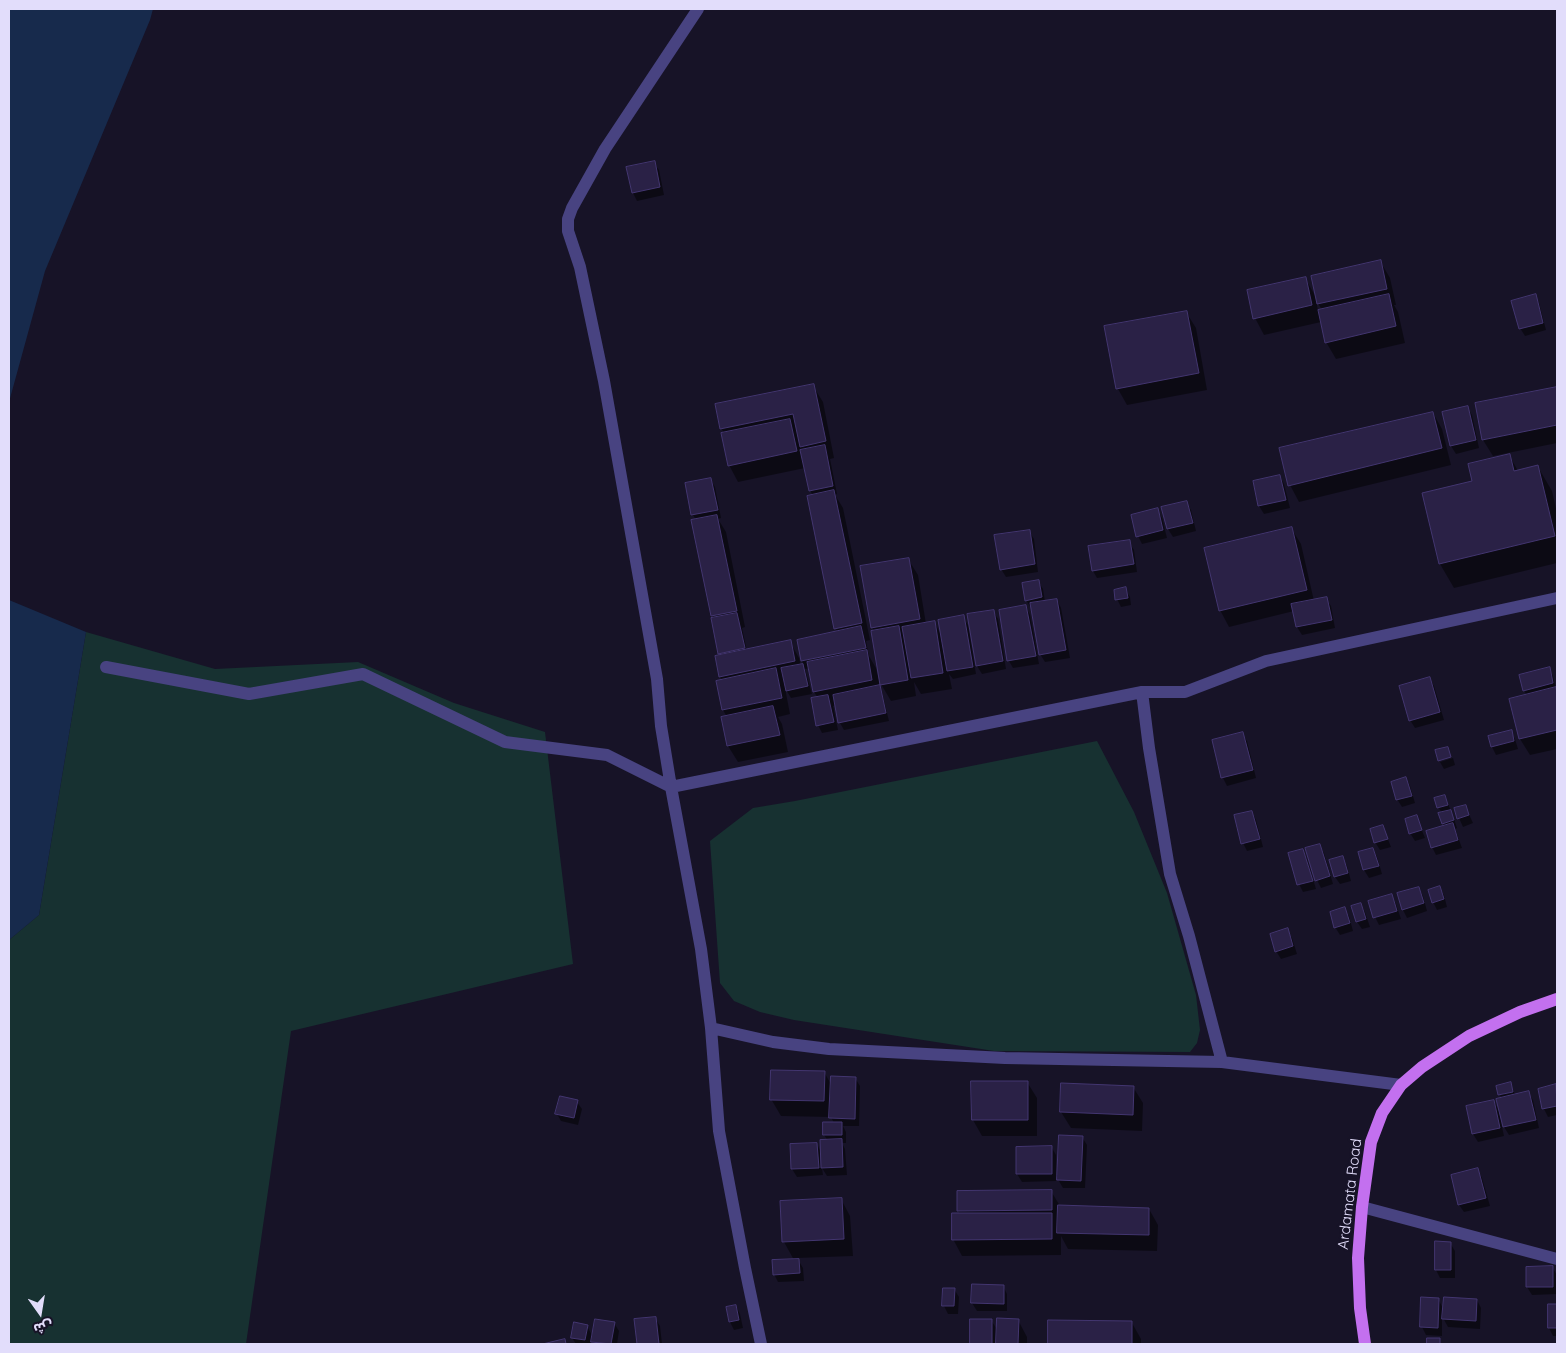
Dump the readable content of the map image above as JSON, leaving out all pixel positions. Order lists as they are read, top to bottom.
{
  "streets": {
    "main road": ["Ardamata Road"]
  },
  "north": "bottom"
}
